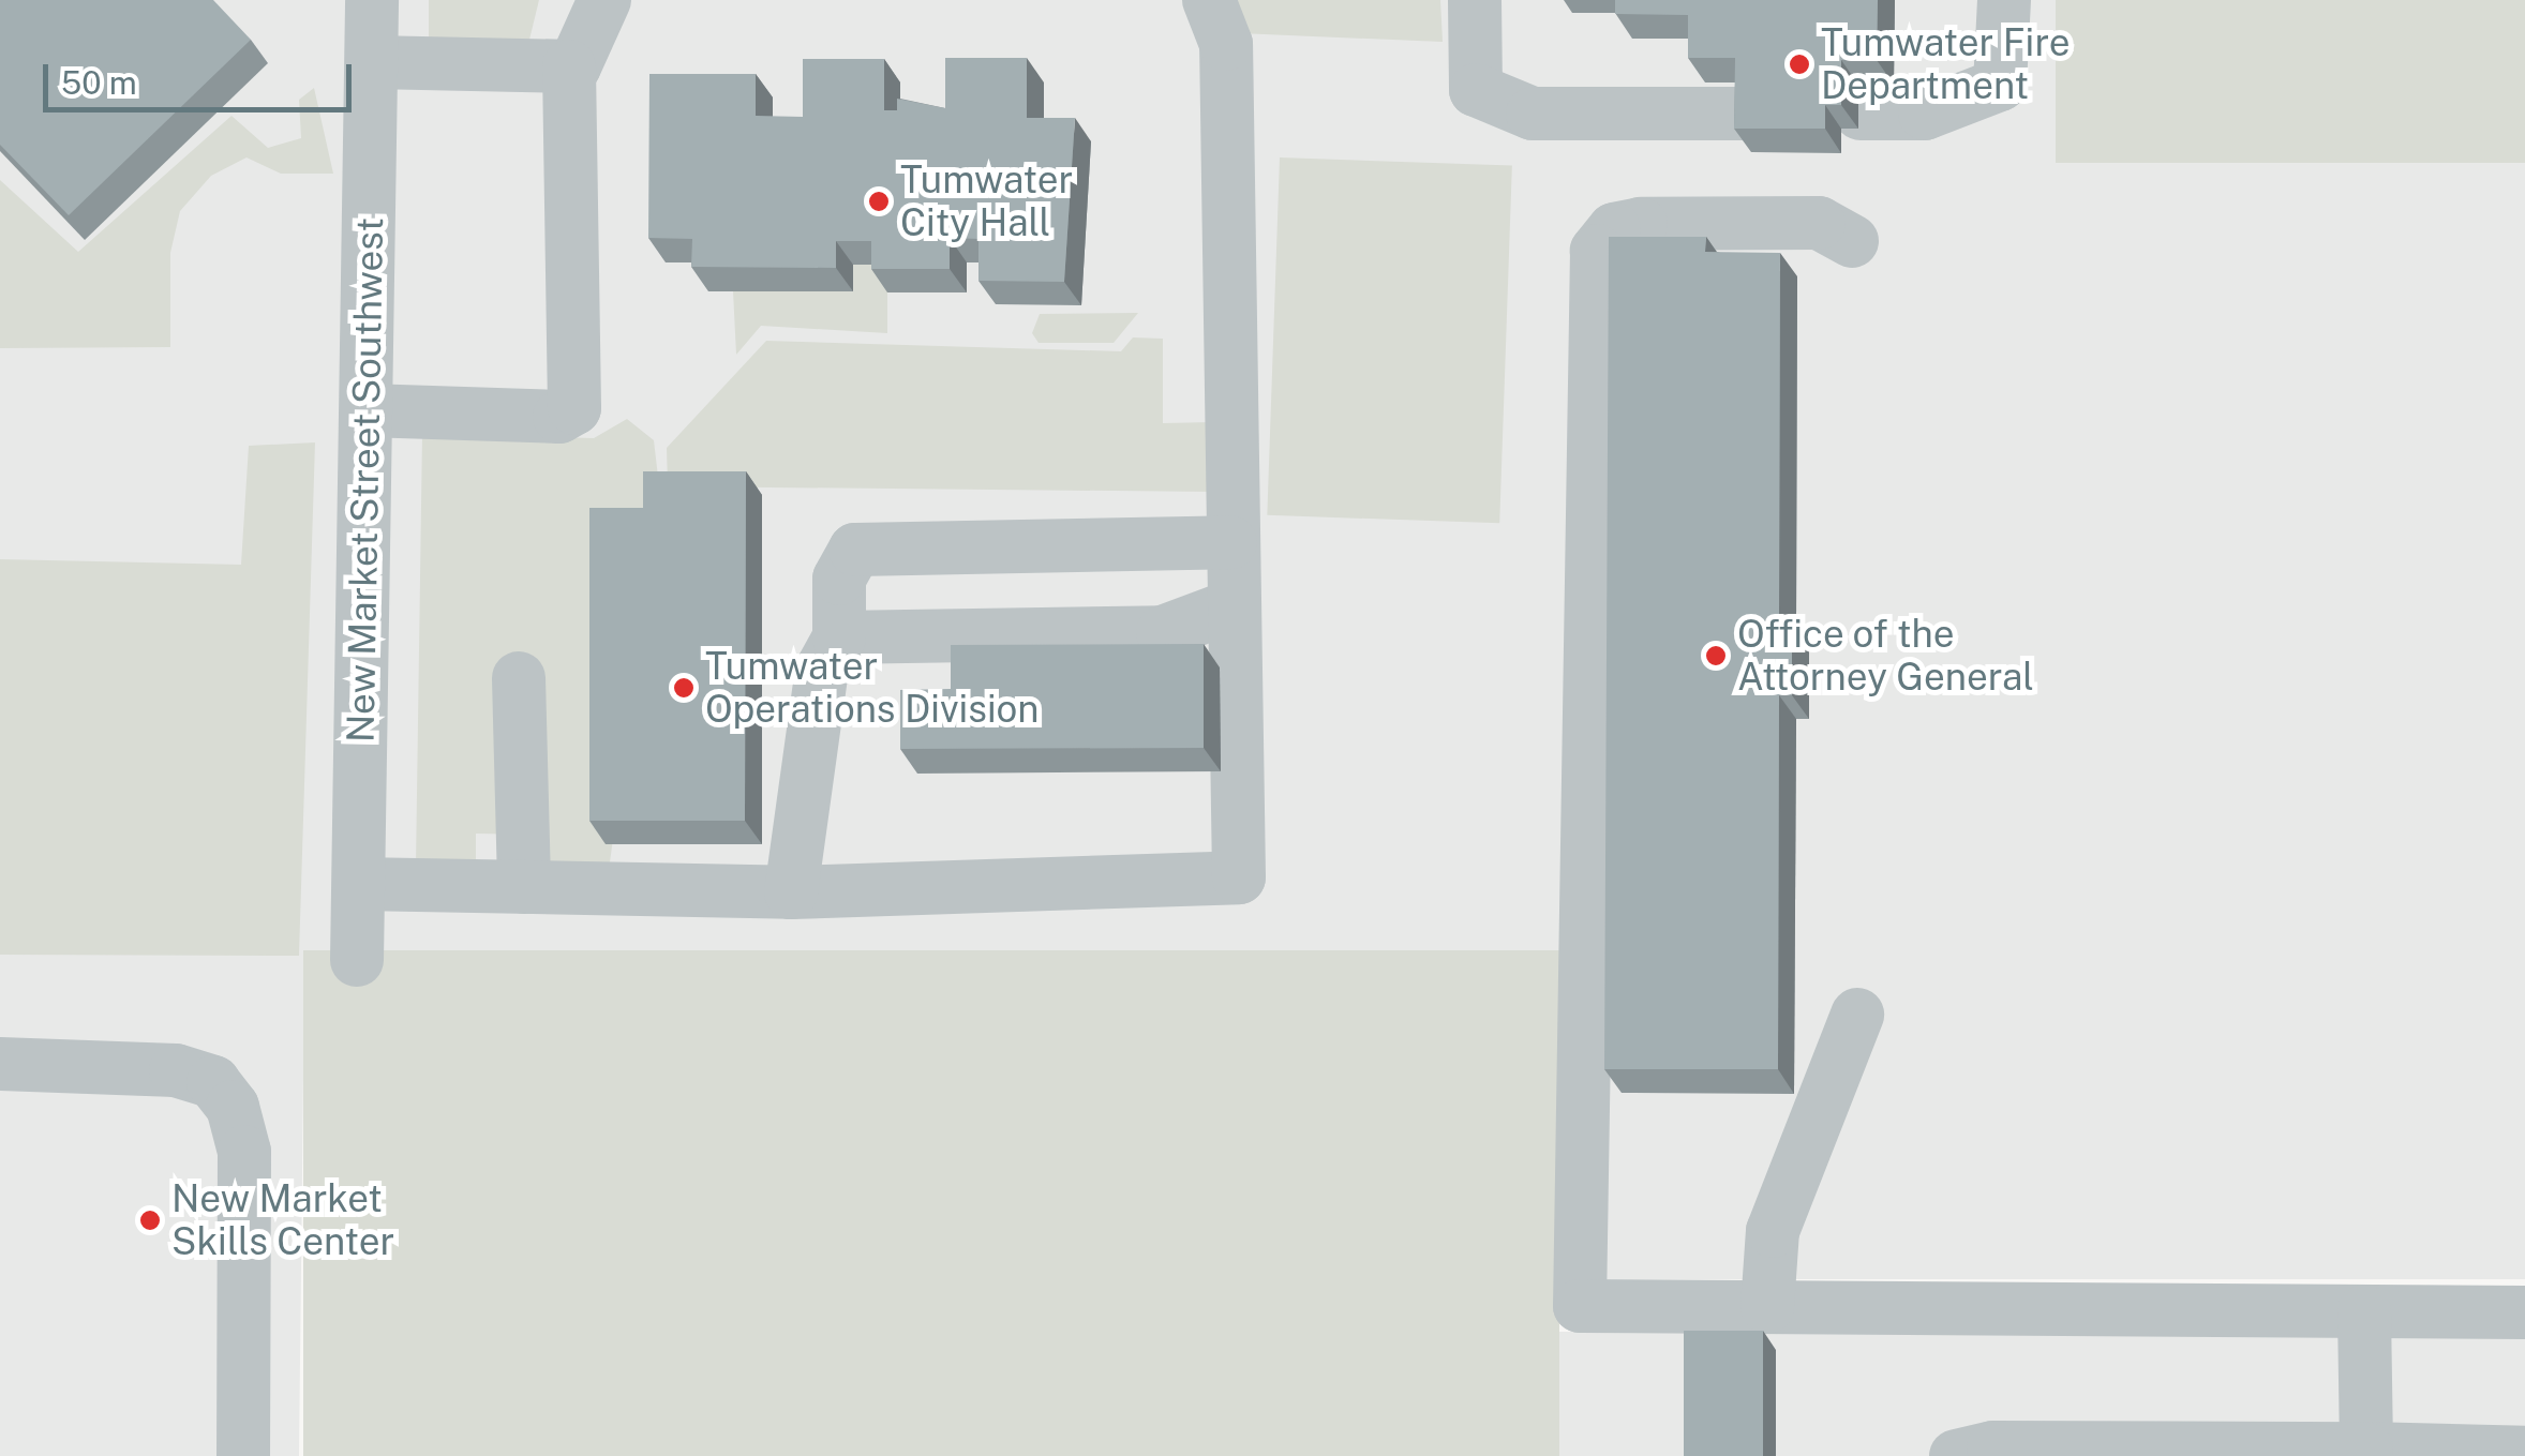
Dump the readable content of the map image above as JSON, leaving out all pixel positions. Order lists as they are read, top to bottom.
{
  "streets": {
    "lane": ["New Market Street Southwest"]
  },
  "places": [
    "Tumwater Fire Department",
    "Tumwater City Hall",
    "Office of the Attorney General",
    "Tumwater Operations Division",
    "New Market Skills Center"
  ],
  "scale_bar": "50 m"
}
